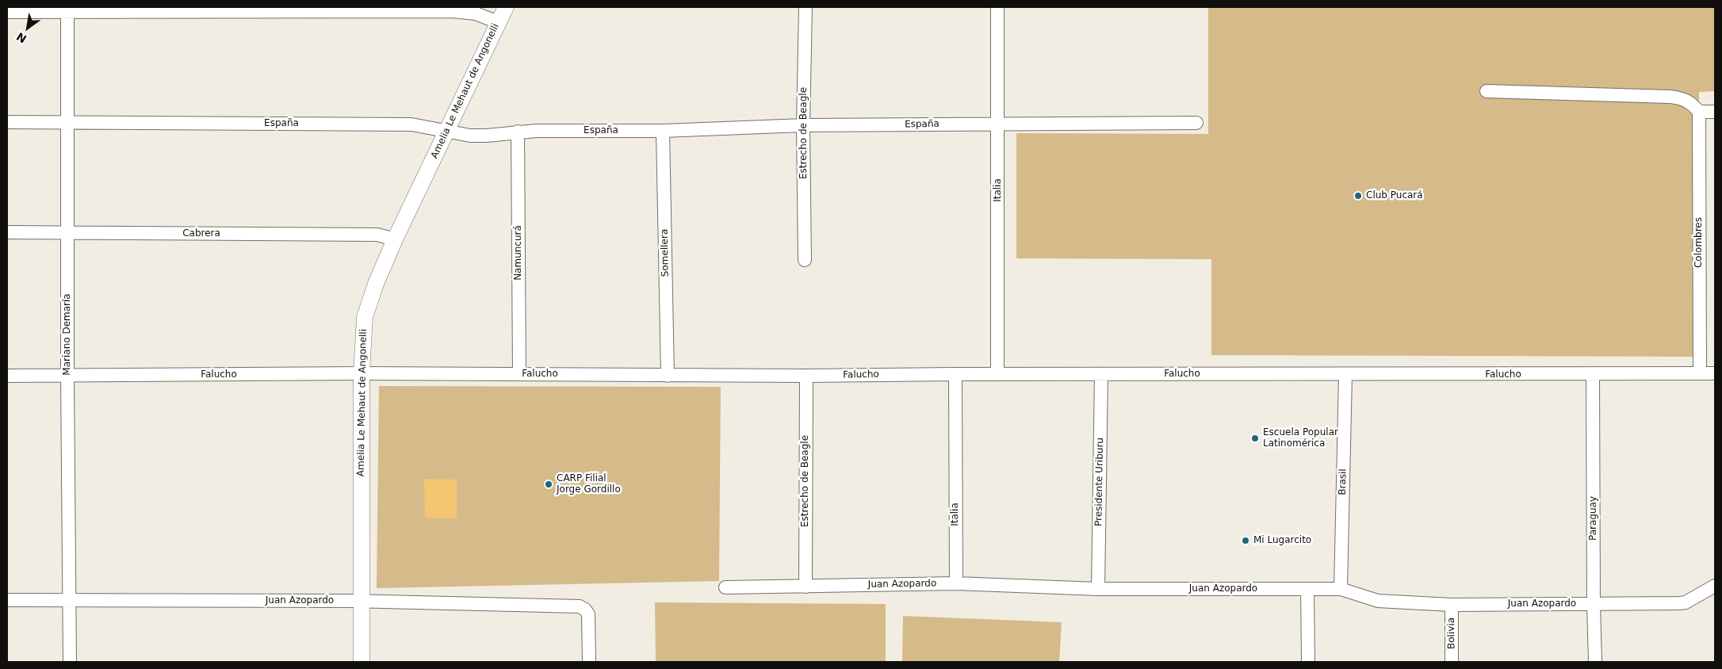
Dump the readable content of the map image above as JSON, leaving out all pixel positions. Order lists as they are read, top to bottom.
{
  "streets": {
    "street": [
      "Amelia Le Mehaut de Angonelli",
      "España",
      "Estrecho de Beagle",
      "Italia",
      "Cabrera",
      "Colombres",
      "Namuncurá",
      "Somellera",
      "Mariano Demaría",
      "Falucho",
      "Presidente Uriburu",
      "Brasil",
      "Paraguay",
      "Juan Azopardo",
      "Bolivia"
    ]
  },
  "crossings": [
    ["Amelia Le Mehaut de Angonelli", "España"],
    ["Amelia Le Mehaut de Angonelli", "Cabrera"],
    ["Amelia Le Mehaut de Angonelli", "Falucho"],
    ["Amelia Le Mehaut de Angonelli", "Juan Azopardo"],
    ["España", "Estrecho de Beagle"],
    ["España", "Italia"],
    ["España", "Namuncurá"],
    ["España", "Somellera"],
    ["España", "Mariano Demaría"],
    ["Estrecho de Beagle", "Falucho"],
    ["Estrecho de Beagle", "Juan Azopardo"],
    ["Italia", "Falucho"],
    ["Italia", "Juan Azopardo"],
    ["Cabrera", "Mariano Demaría"],
    ["Colombres", "Falucho"],
    ["Namuncurá", "Falucho"],
    ["Somellera", "Falucho"],
    ["Mariano Demaría", "Falucho"],
    ["Mariano Demaría", "Juan Azopardo"],
    ["Falucho", "Presidente Uriburu"],
    ["Falucho", "Brasil"],
    ["Falucho", "Paraguay"],
    ["Presidente Uriburu", "Juan Azopardo"],
    ["Brasil", "Juan Azopardo"],
    ["Paraguay", "Juan Azopardo"],
    ["Juan Azopardo", "Bolivia"]
  ],
  "places": [
    "Club Pucará",
    "Escuela Popular Latinomérica",
    "CARP Filial Jorge Gordillo",
    "Mi Lugarcito"
  ],
  "north": "bottom left"
}
